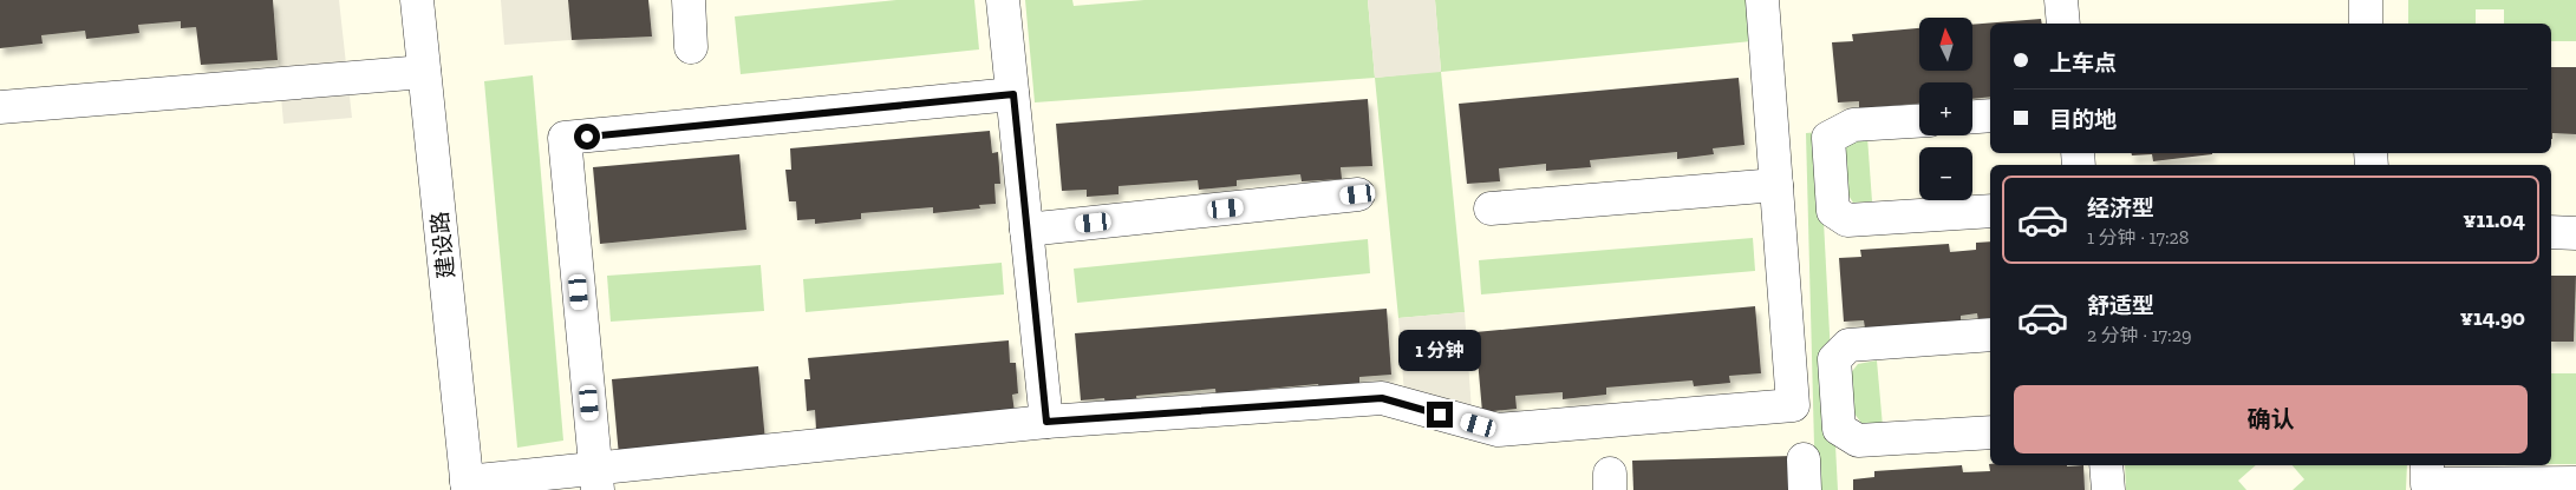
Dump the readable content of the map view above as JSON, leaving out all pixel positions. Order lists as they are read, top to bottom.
{
  "streets": {
    "street": ["建设路"]
  },
  "north": "top",
  "page": {
    "map_buttons": ["+", "−"],
    "banner": ["上车点", "目的地"],
    "list": [
      {
        "name": "经济型",
        "note": "1 分钟 · 17:28",
        "value": "¥11.04"
      },
      {
        "name": "舒适型",
        "note": "2 分钟 · 17:29",
        "value": "¥14.90"
      }
    ],
    "bubble": "1 分钟",
    "buttons": "确认"
  }
}
